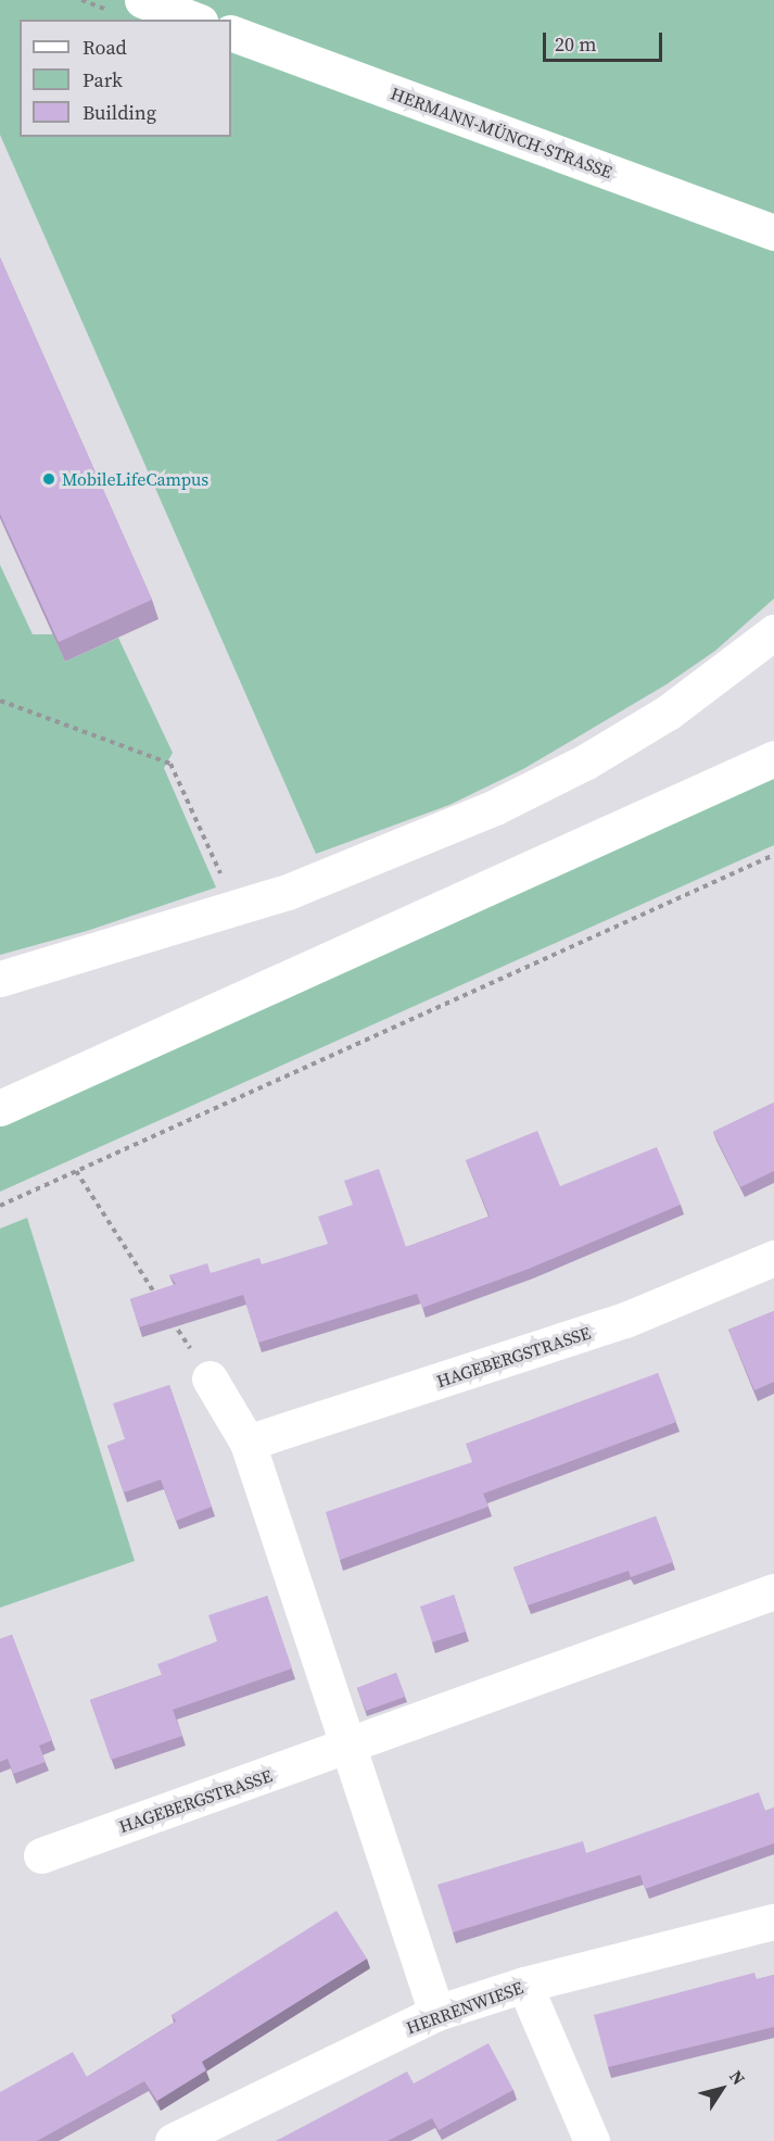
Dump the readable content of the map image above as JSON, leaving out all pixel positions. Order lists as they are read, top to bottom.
{
  "streets": {
    "street": ["HERMANN-MÜNCH-STRASSE", "HAGEBERGSTRASSE", "HERRENWIESE"]
  },
  "places": ["MobileLifeCampus"],
  "legend": ["Road", "Park", "Building"],
  "scale_bar": "20 m",
  "north": "top right"
}
